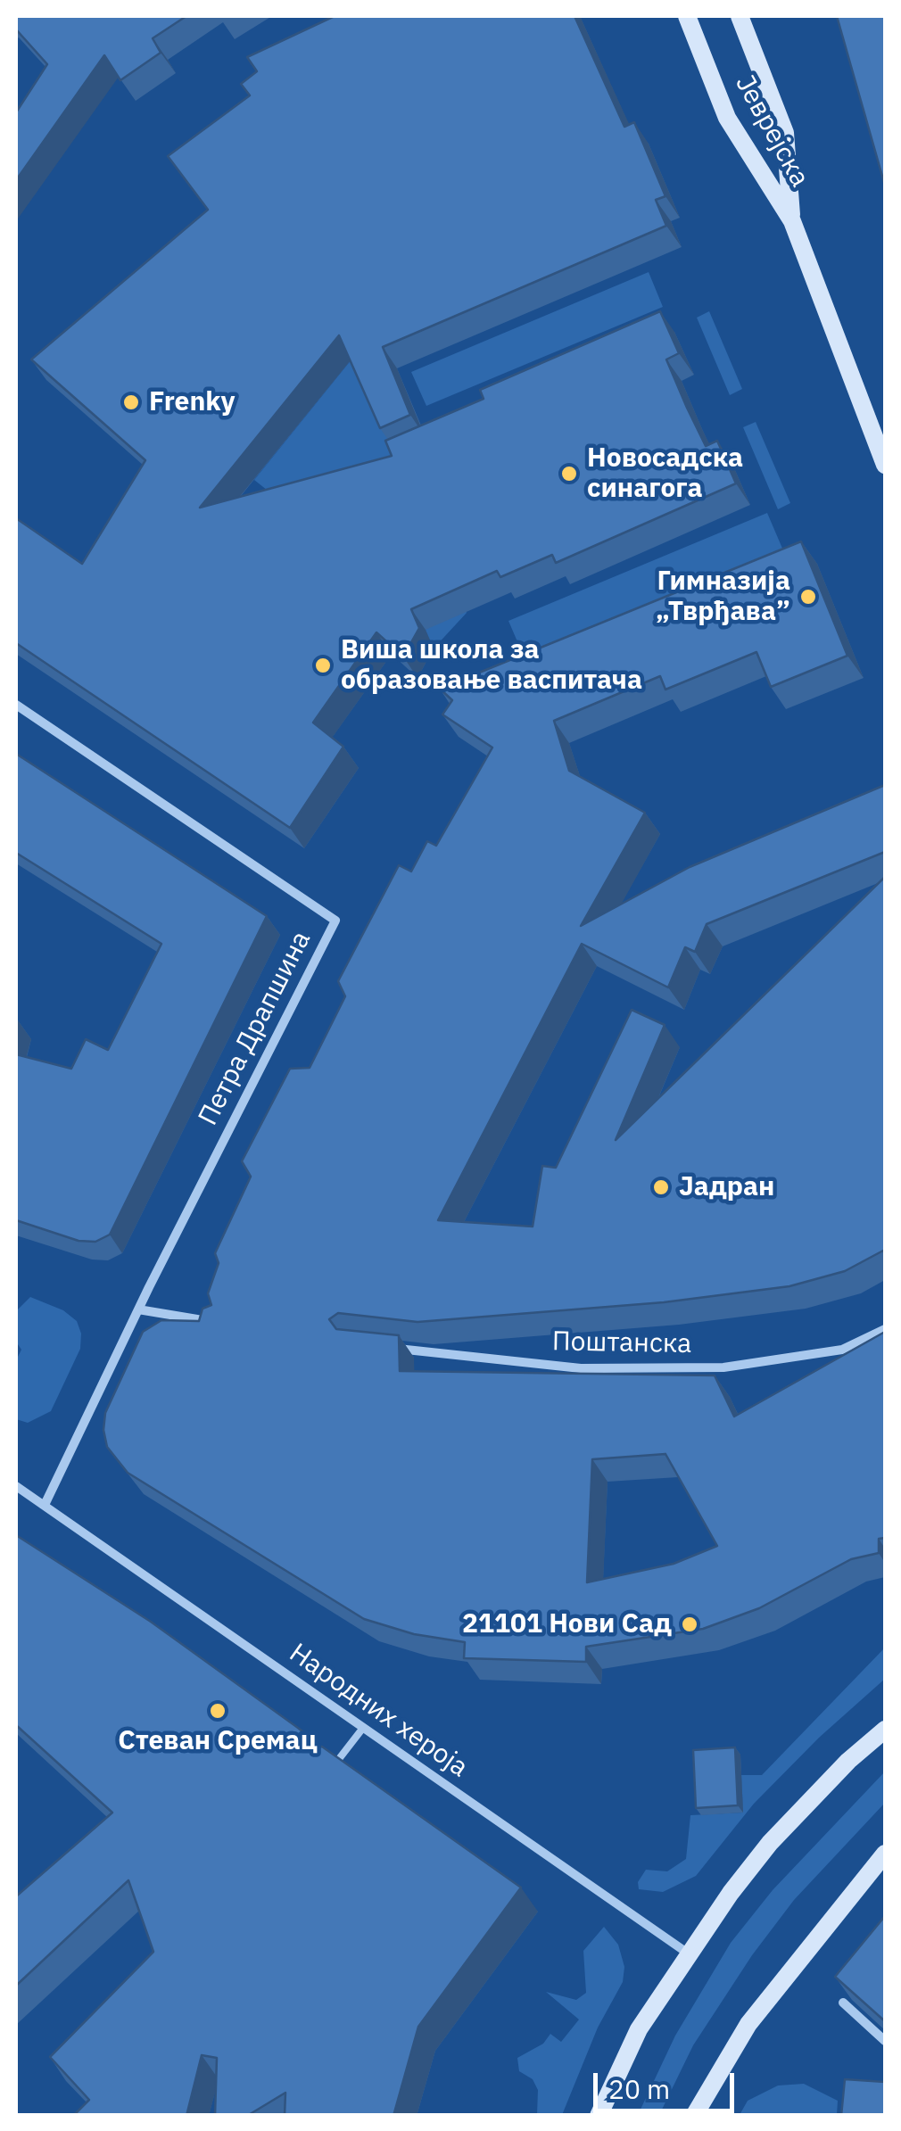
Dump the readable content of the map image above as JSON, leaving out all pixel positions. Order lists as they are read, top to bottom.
{
  "streets": {
    "main road": ["Јеврејска"],
    "street": ["Петра Драпшина", "Поштанска", "Народних хероја"]
  },
  "places": [
    "Frenky",
    "Новосадска синагога",
    "Гимназија „Тврђава”",
    "Виша школа за образовање васпитача",
    "Јадран",
    "21101 Нови Сад",
    "Стеван Сремац"
  ],
  "scale_bar": "20 m"
}
